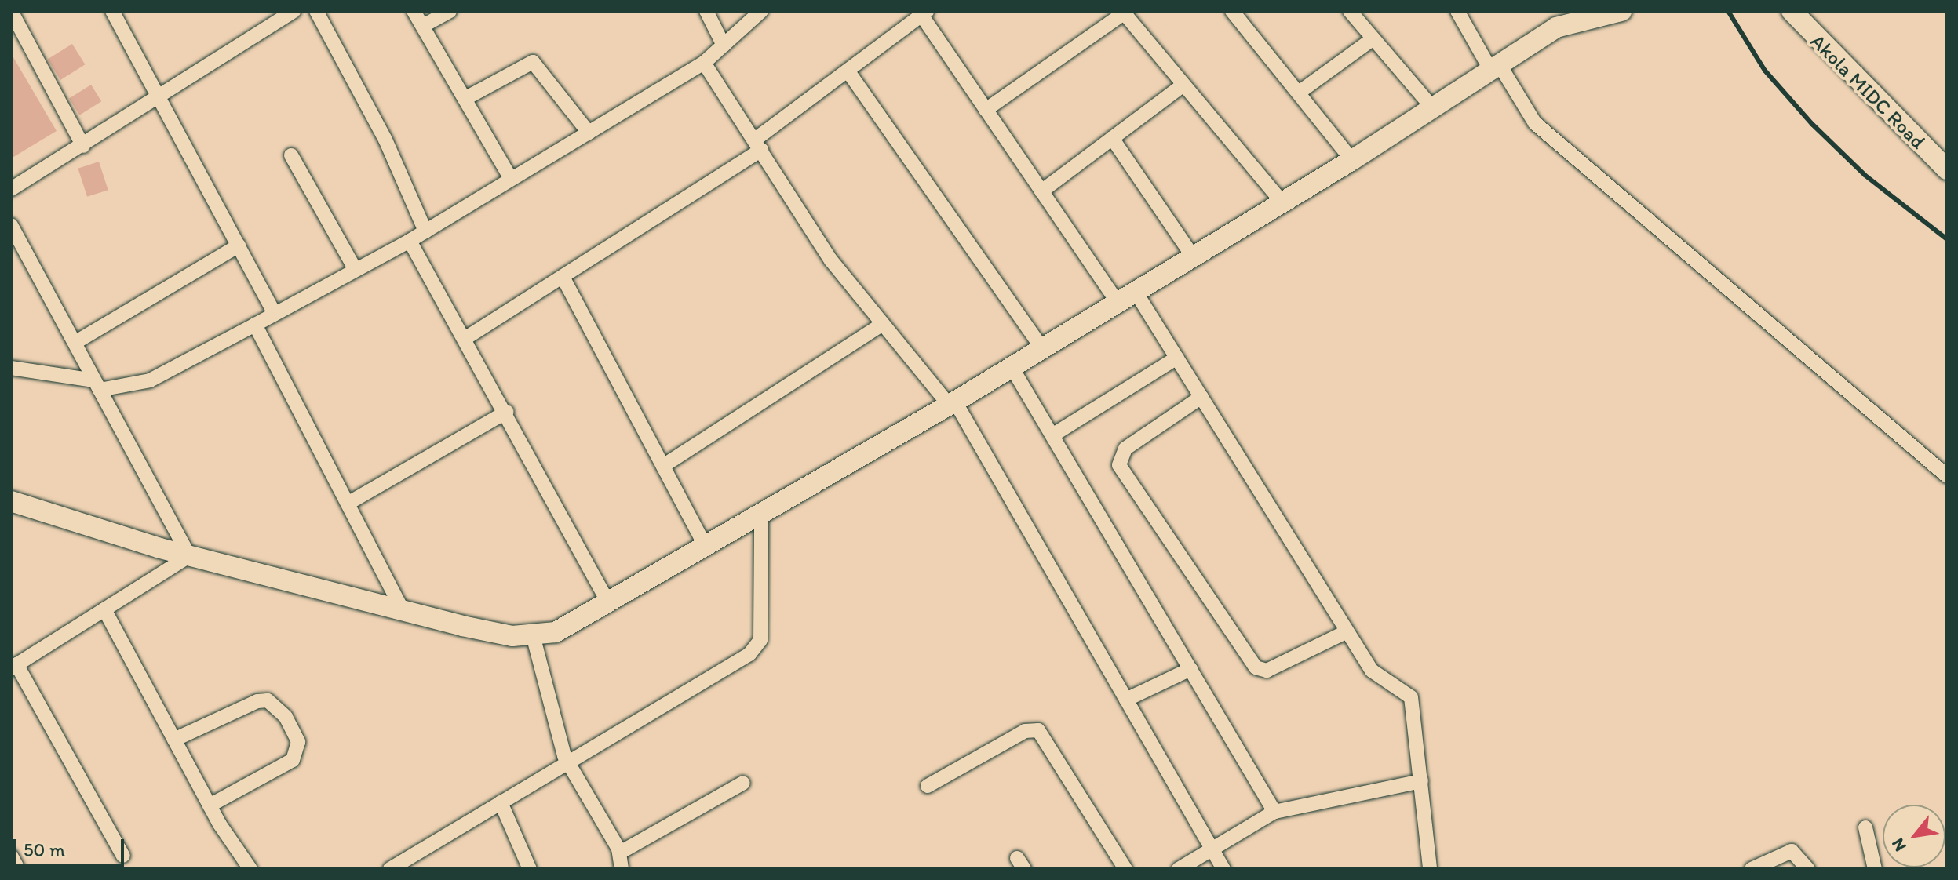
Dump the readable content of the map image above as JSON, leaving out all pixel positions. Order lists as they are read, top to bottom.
{
  "streets": {
    "street": ["Akola MIDC Road"]
  },
  "scale_bar": "50 m",
  "north": "bottom left"
}
